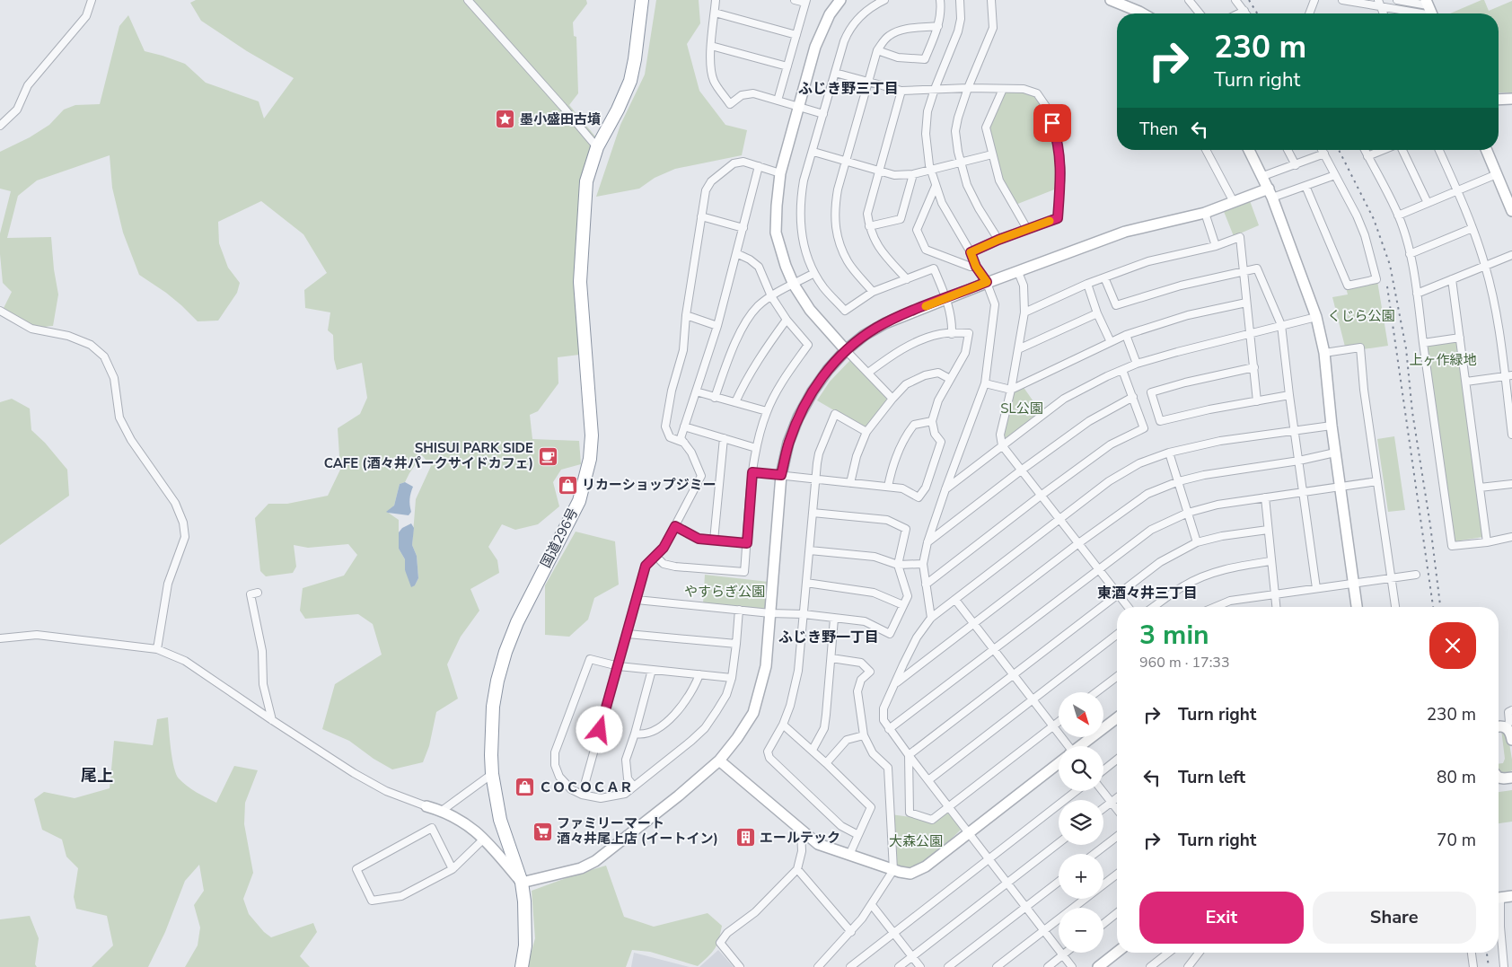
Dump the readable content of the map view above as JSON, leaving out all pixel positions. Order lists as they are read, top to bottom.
{
  "streets": {
    "highway": ["国道296号"]
  },
  "districts": [
    "ふじき野三丁目",
    "東酒々井三丁目",
    "ふじき野一丁目",
    "尾上"
  ],
  "parks": [
    "くじら公園",
    "上ヶ作緑地",
    "SL公園",
    "やすらぎ公園",
    "大森公園"
  ],
  "places": {
    "place": ["墨小盛田古墳"],
    "cafe": ["SHISUI PARK SIDE CAFE (酒々井パークサイドカフェ)"],
    "shop": ["リカーショップジミー", "ＣＯＣＯＣＡＲ"],
    "supermarket": ["ファミリーマート 酒々井尾上店 (イートイン)"],
    "building": ["エールテック"]
  },
  "north": "bottom right",
  "page": {
    "turn": ["230 m", "Turn right"],
    "then": "Then",
    "heading": ["3 min", "960 m · 17:33"],
    "list": [
      {
        "name": "Turn right",
        "value": "230 m"
      },
      {
        "name": "Turn left",
        "value": "80 m"
      },
      {
        "name": "Turn right",
        "value": "70 m"
      }
    ],
    "map_buttons": ["+", "−"],
    "buttons": ["Exit", "Share"]
  }
}
